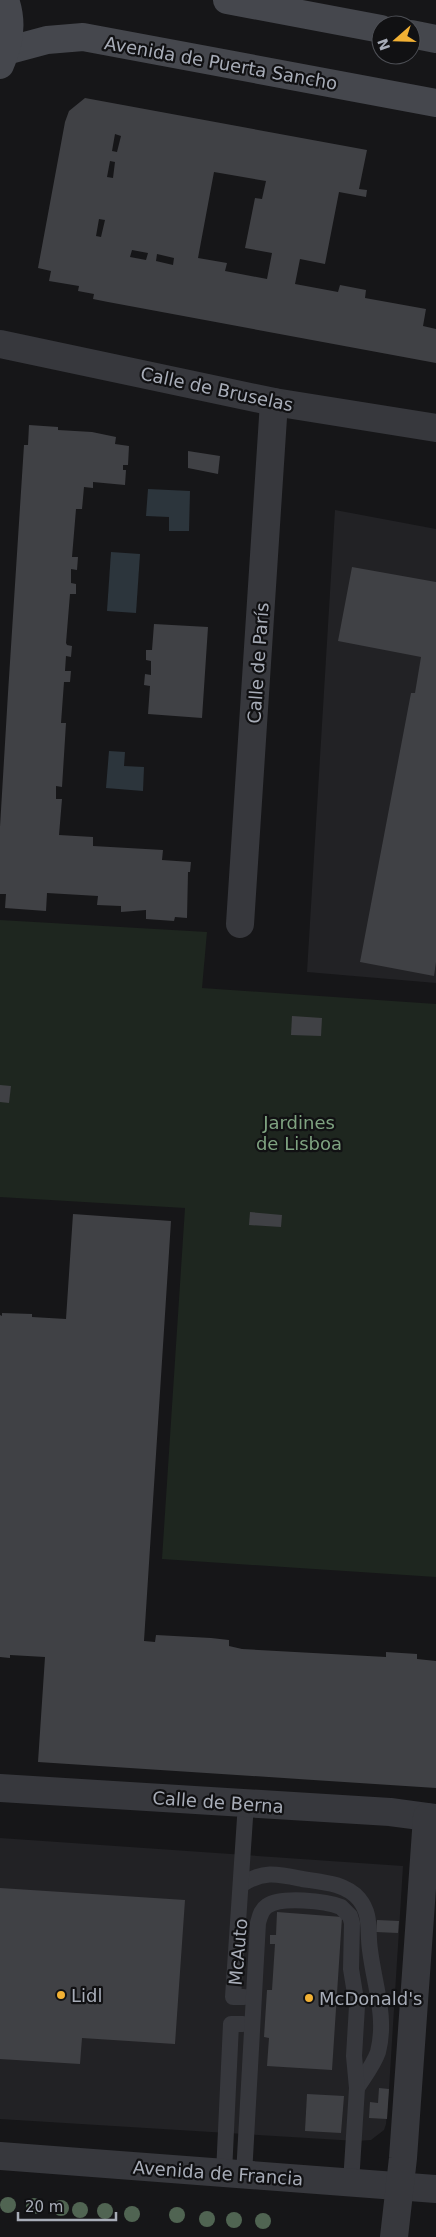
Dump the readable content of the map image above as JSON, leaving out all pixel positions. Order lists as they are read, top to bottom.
{
  "streets": {
    "street": [
      "Avenida de Puerta Sancho",
      "Calle de Bruselas",
      "Calle de París",
      "Calle de Berna",
      "Avenida de Francia"
    ],
    "lane": ["McAuto"]
  },
  "crossings": [
    ["Calle de Bruselas", "Calle de París"],
    ["McAuto", "Avenida de Francia"]
  ],
  "parks": ["Jardines de Lisboa"],
  "places": ["Lidl", "McDonald's"],
  "scale_bar": "20 m",
  "north": "left"
}
